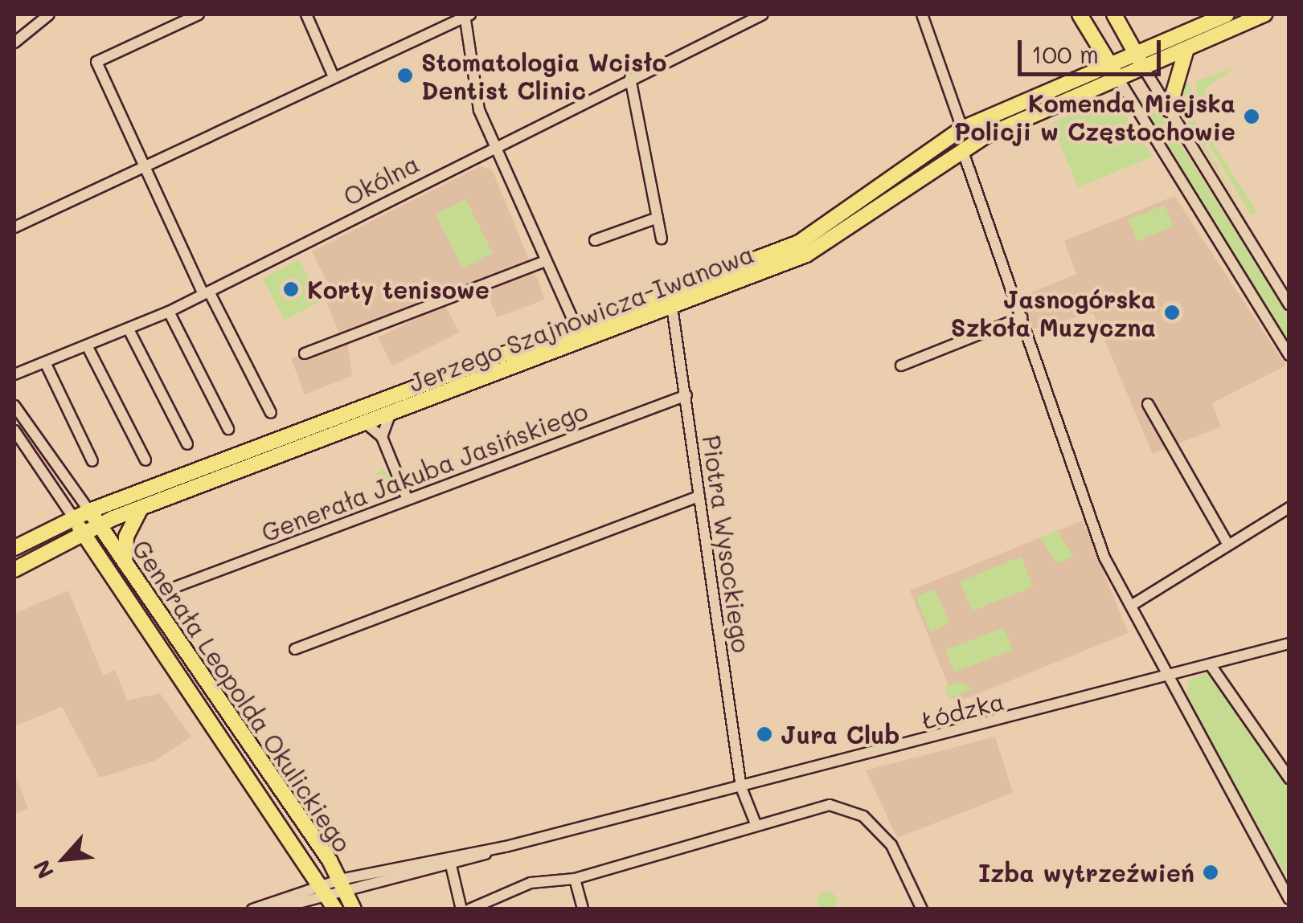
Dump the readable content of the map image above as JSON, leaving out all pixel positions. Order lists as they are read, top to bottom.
{
  "streets": {
    "main road": ["Jerzego Szajnowicza-Iwanowa", "Generała Leopolda Okulickiego"],
    "street": [
      "Okólna",
      "Generała Jakuba Jasińskiego",
      "Piotra Wysockiego",
      "Łódzka"
    ]
  },
  "crossings": [
    ["Jerzego Szajnowicza-Iwanowa", "Piotra Wysockiego"],
    ["Jerzego Szajnowicza-Iwanowa", "Generała Leopolda Okulickiego"],
    ["Generała Jakuba Jasińskiego", "Piotra Wysockiego"],
    ["Piotra Wysockiego", "Łódzka"],
    ["Generała Leopolda Okulickiego", "Łódzka"]
  ],
  "places": [
    "Stomatologia Wcisło Dentist Clinic",
    "Komenda Miejska Policji w Częstochowie",
    "Korty tenisowe",
    "Jasnogórska Szkoła Muzyczna",
    "Jura Club",
    "Izba wytrzeźwień"
  ],
  "scale_bar": "100 m",
  "north": "bottom left"
}
